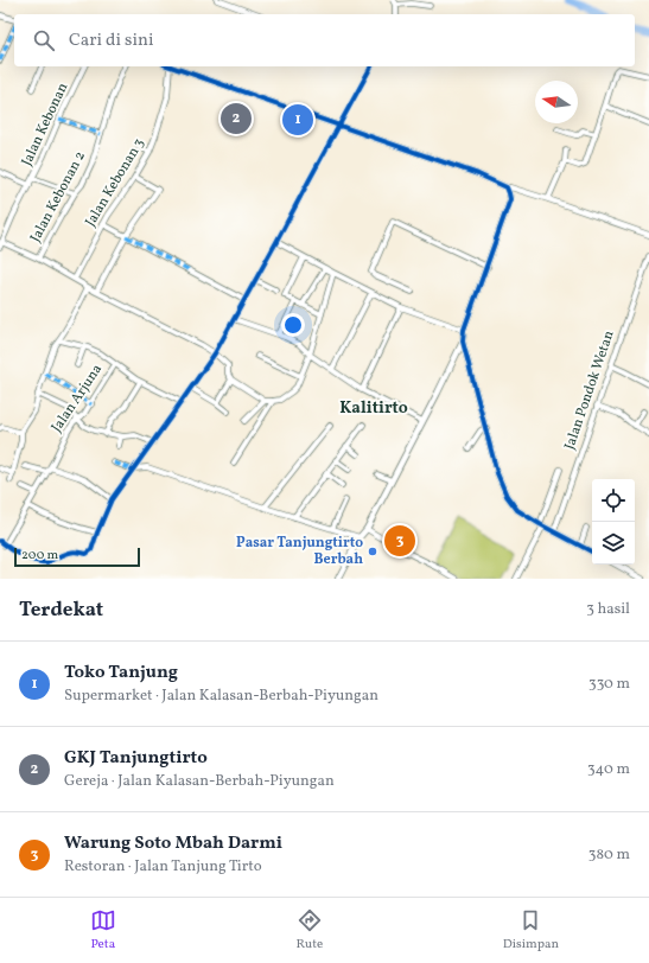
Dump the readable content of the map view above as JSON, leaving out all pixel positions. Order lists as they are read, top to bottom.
{
  "streets": {
    "street": [
      "Jalan Kebonan",
      "Jalan Kebonan 3",
      "Jalan Kebonan 2",
      "Jalan Pondok Wetan",
      "Jalan Arjuna"
    ]
  },
  "districts": ["Kalitirto"],
  "places": ["Pasar Tanjungtirto Berbah"],
  "scale_bar": "200 m",
  "north": "left",
  "page": {
    "search": "Cari di sini",
    "pins": ["2", "1", "3"],
    "scale": "200 m",
    "heading": ["Terdekat", "3 hasil"],
    "list": [
      {
        "mark": "1",
        "name": "Toko Tanjung",
        "note": "Supermarket · Jalan Kalasan-Berbah-Piyungan",
        "value": "330 m"
      },
      {
        "mark": "2",
        "name": "GKJ Tanjungtirto",
        "note": "Gereja · Jalan Kalasan-Berbah-Piyungan",
        "value": "340 m"
      },
      {
        "mark": "3",
        "name": "Warung Soto Mbah Darmi",
        "note": "Restoran · Jalan Tanjung Tirto",
        "value": "380 m"
      }
    ],
    "nav": ["Peta", "Rute", "Disimpan"]
  }
}
